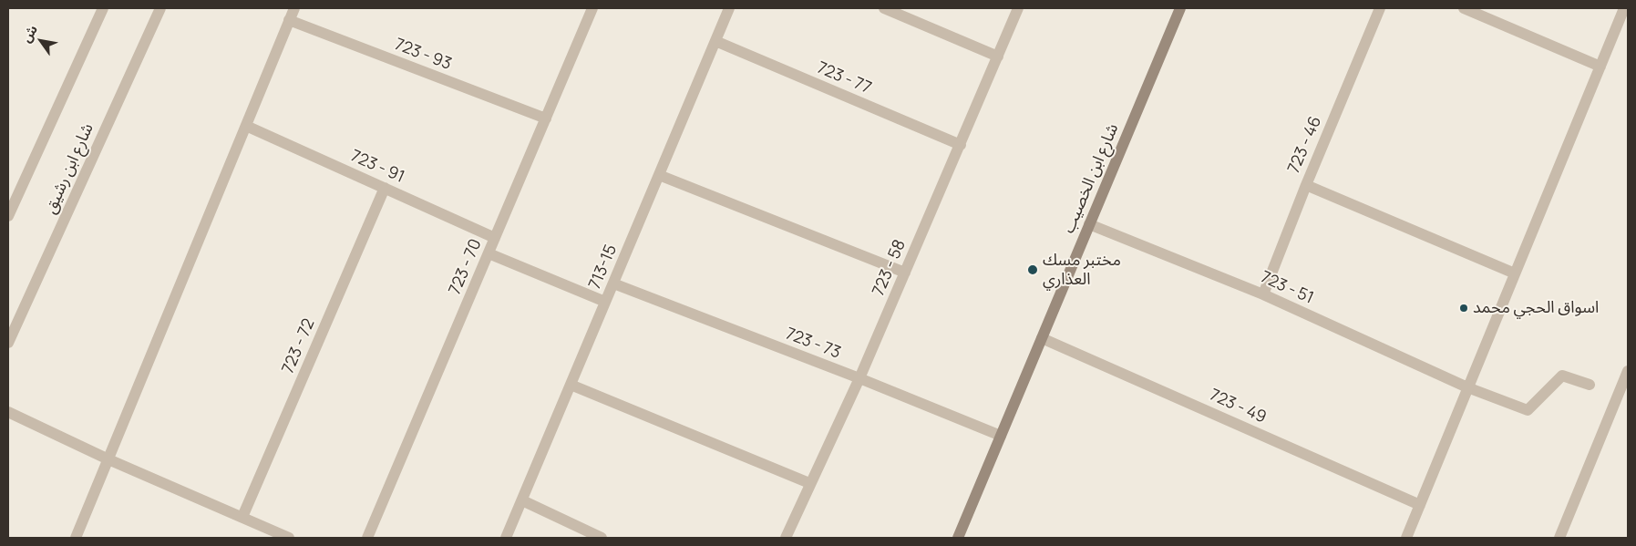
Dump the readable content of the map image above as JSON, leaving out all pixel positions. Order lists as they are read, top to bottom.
{
  "streets": {
    "street": [
      "723 - 93",
      "723 - 77",
      "723 - 46",
      "723 - 91",
      "شارع ابن رشيق",
      "شارع ابن الخصيب",
      "723 - 70",
      "713-15",
      "723 - 58",
      "723 - 51",
      "723 - 73",
      "723 - 72",
      "723 - 49"
    ]
  },
  "crossings": [
    ["723 - 93", "723 - 70"],
    ["723 - 77", "713-15"],
    ["723 - 77", "723 - 58"],
    ["723 - 46", "723 - 51"],
    ["723 - 91", "723 - 70"],
    ["723 - 91", "723 - 72"],
    ["شارع ابن الخصيب", "723 - 51"],
    ["شارع ابن الخصيب", "723 - 73"],
    ["شارع ابن الخصيب", "723 - 49"],
    ["713-15", "723 - 73"],
    ["723 - 58", "723 - 73"]
  ],
  "places": ["مختبر مسك العذاري", "اسواق الحجي محمد"],
  "north": "top left"
}
